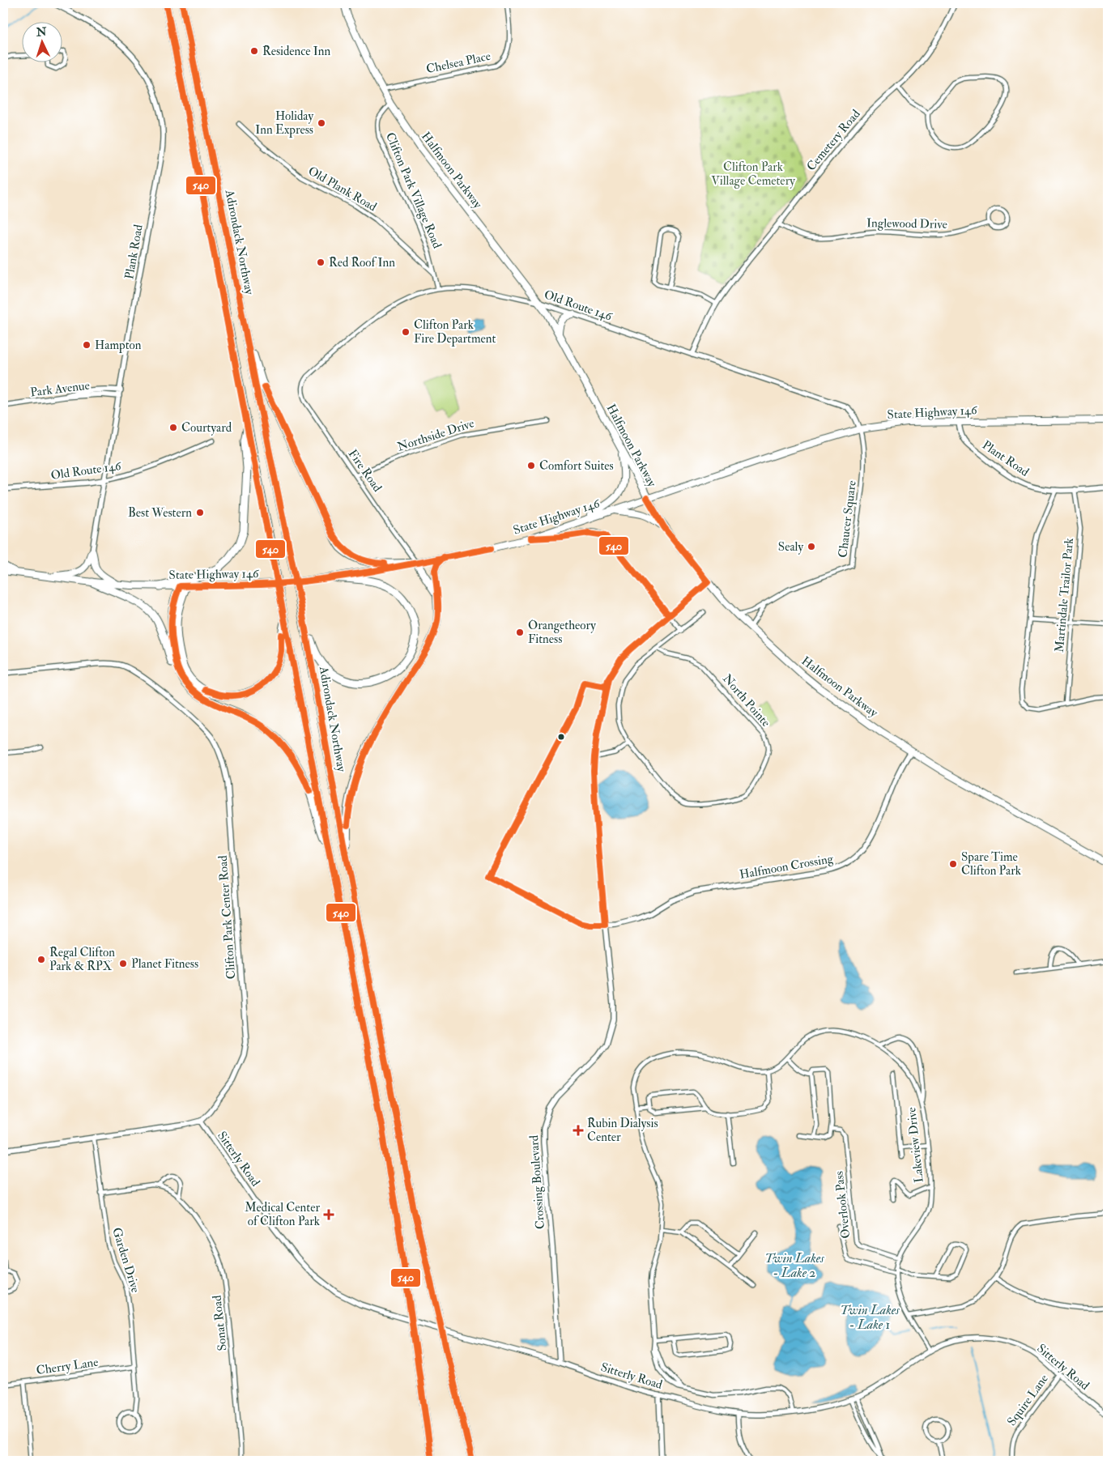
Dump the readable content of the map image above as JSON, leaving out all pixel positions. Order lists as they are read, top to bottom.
{
  "streets": {
    "highway": ["Adirondack Northway"],
    "main road": ["Halfmoon Parkway", "State Highway 146"],
    "street": [
      "Chelsea Place",
      "Cemetery Road",
      "Old Plank Road",
      "Clifton Park Village Road",
      "Inglewood Drive",
      "Plank Road",
      "Old Route 146",
      "Park Avenue",
      "Northside Drive",
      "Plant Road",
      "Fire Road",
      "Chaucer Square",
      "Martindale Trailor Park",
      "North Pointe",
      "Halfmoon Crossing",
      "Clifton Park Center Road",
      "Lakeview Drive",
      "Sitterly Road",
      "Crossing Boulevard",
      "Overlook Pass",
      "Garden Drive",
      "Sonat Road",
      "Cherry Lane",
      "Squire Lane"
    ]
  },
  "crossings": [
    ["Chelsea Place", "Halfmoon Parkway"],
    ["Cemetery Road", "Inglewood Drive"],
    ["Cemetery Road", "Old Route 146"],
    ["Halfmoon Parkway", "Clifton Park Village Road"],
    ["Halfmoon Parkway", "Old Route 146"],
    ["Halfmoon Parkway", "State Highway 146"],
    ["Halfmoon Parkway", "Chaucer Square"],
    ["Halfmoon Parkway", "Halfmoon Crossing"],
    ["Halfmoon Parkway", "Crossing Boulevard"],
    ["Old Plank Road", "Clifton Park Village Road"],
    ["Clifton Park Village Road", "Old Route 146"],
    ["Plank Road", "Old Route 146"],
    ["Plank Road", "Park Avenue"],
    ["Old Route 146", "State Highway 146"],
    ["Old Route 146", "Fire Road"],
    ["Old Route 146", "Chaucer Square"],
    ["State Highway 146", "Plant Road"],
    ["State Highway 146", "Fire Road"],
    ["State Highway 146", "Chaucer Square"],
    ["Northside Drive", "Fire Road"],
    ["Plant Road", "Martindale Trailor Park"],
    ["Halfmoon Crossing", "Crossing Boulevard"],
    ["Clifton Park Center Road", "Sitterly Road"],
    ["Lakeview Drive", "Sitterly Road"],
    ["Lakeview Drive", "Overlook Pass"],
    ["Sitterly Road", "Crossing Boulevard"],
    ["Sitterly Road", "Squire Lane"],
    ["Garden Drive", "Cherry Lane"]
  ],
  "water": ["Twin Lakes - Lake 2", "Twin Lakes - Lake 1"],
  "parks": ["Clifton Park Village Cemetery"],
  "places": {
    "other": [
      "Residence Inn",
      "Holiday Inn Express",
      "Red Roof Inn",
      "Clifton Park Fire Department",
      "Hampton",
      "Courtyard",
      "Comfort Suites",
      "Best Western",
      "Sealy",
      "Orangetheory Fitness",
      "Spare Time Clifton Park",
      "Regal Clifton Park & RPX",
      "Planet Fitness"
    ],
    "health": ["Rubin Dialysis Center", "Medical Center of Clifton Park"]
  },
  "lines": ["transit line 540"],
  "north": "top"
}
